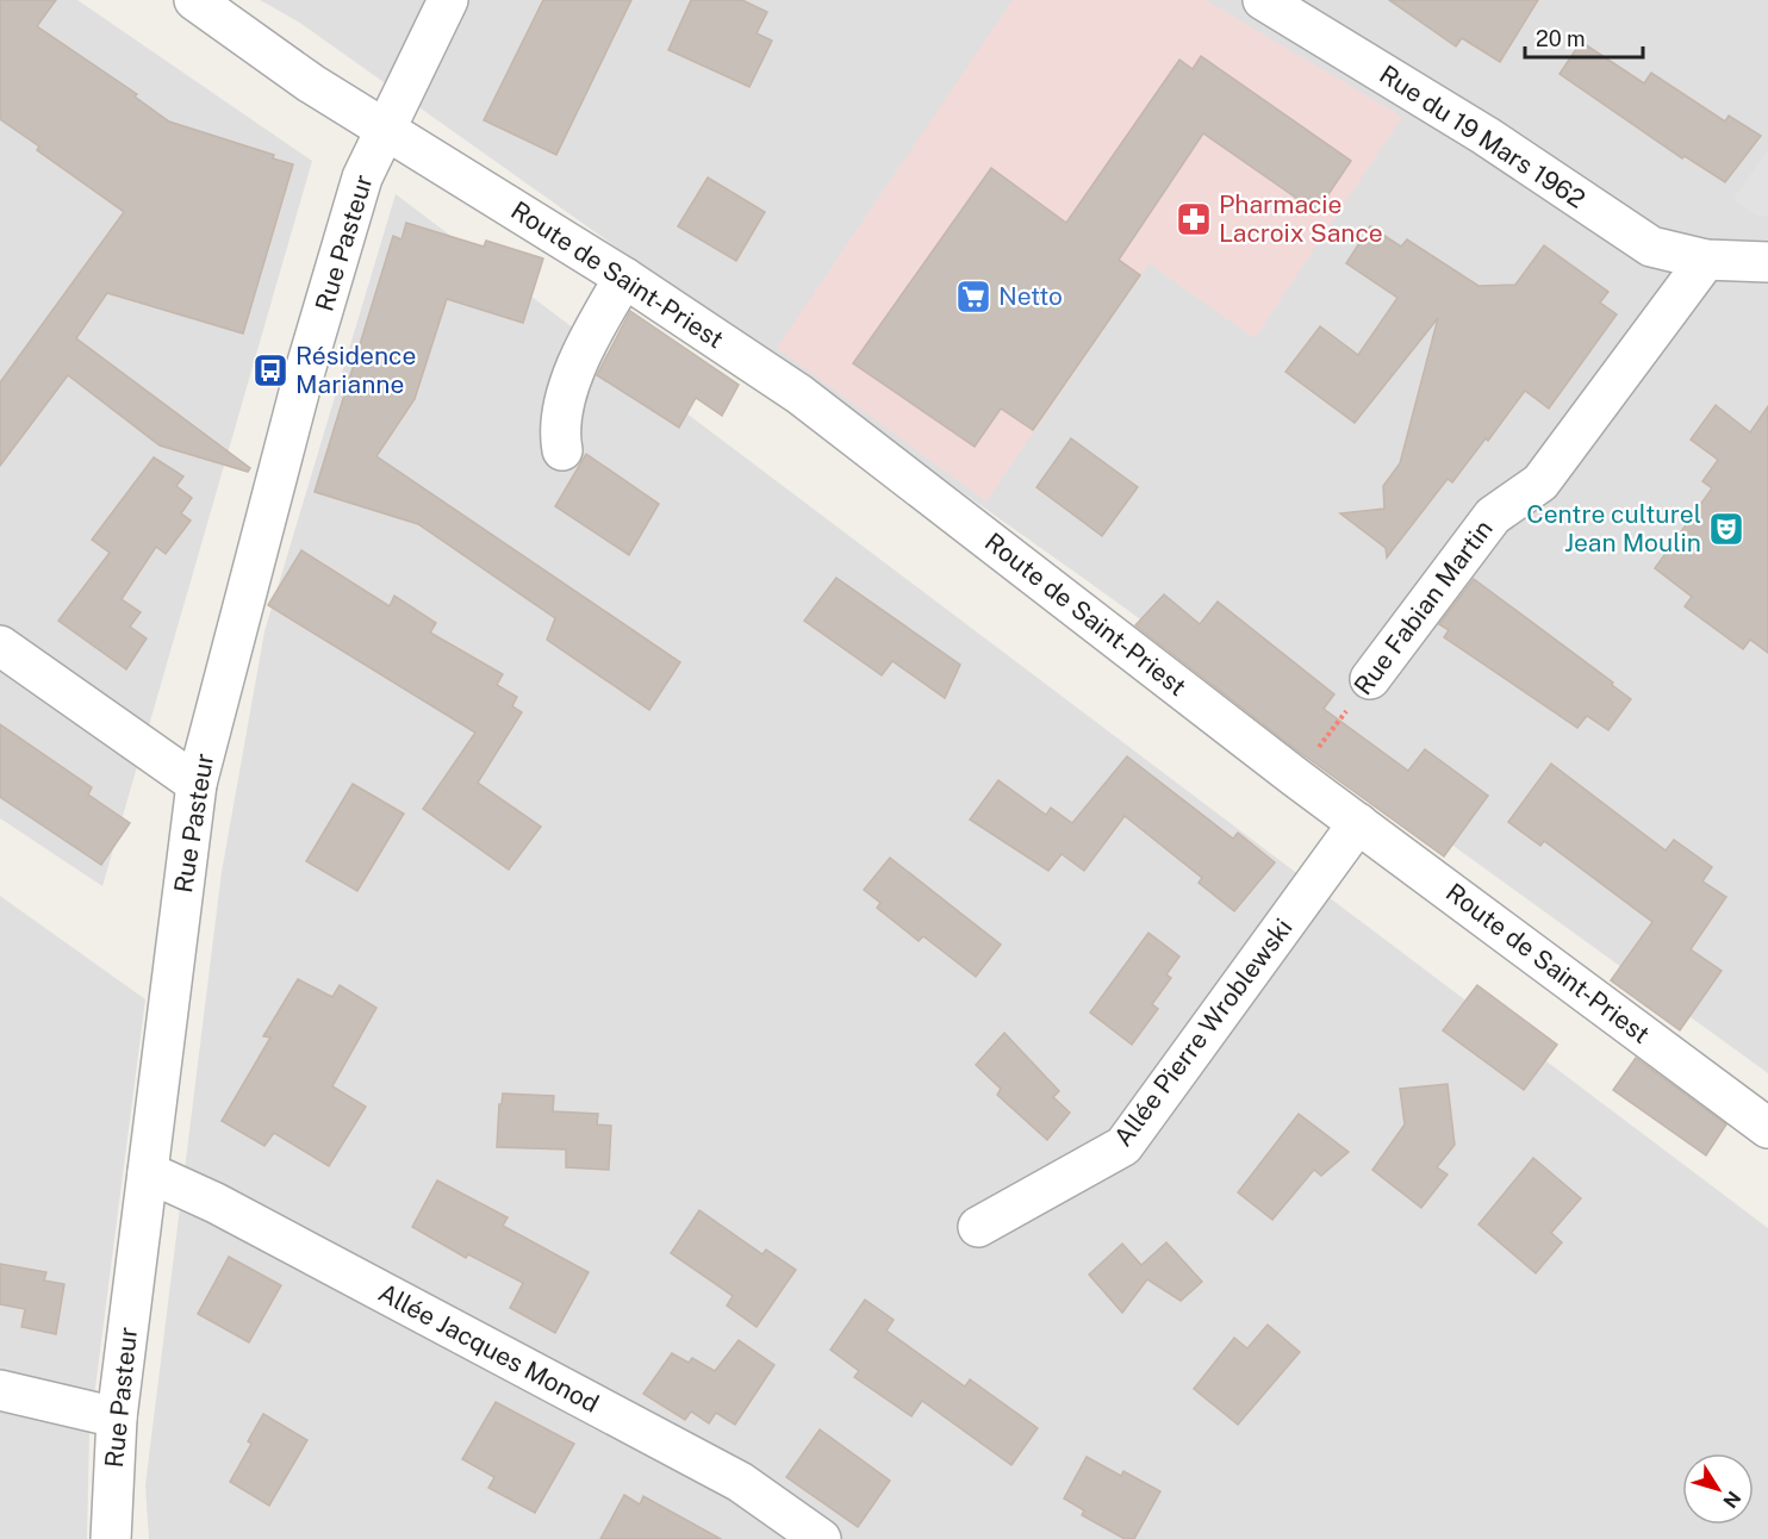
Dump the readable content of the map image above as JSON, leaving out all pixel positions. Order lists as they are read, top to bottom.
{
  "streets": {
    "street": [
      "Rue du 19 Mars 1962",
      "Rue Pasteur",
      "Route de Saint-Priest",
      "Rue Fabian Martin",
      "Allée Pierre Wroblewski",
      "Allée Jacques Monod"
    ]
  },
  "crossings": [
    ["Rue du 19 Mars 1962", "Rue Fabian Martin"],
    ["Rue Pasteur", "Route de Saint-Priest"],
    ["Rue Pasteur", "Allée Jacques Monod"],
    ["Route de Saint-Priest", "Rue Fabian Martin"],
    ["Route de Saint-Priest", "Allée Pierre Wroblewski"]
  ],
  "places": {
    "pharmacy": ["Pharmacie Lacroix Sance"],
    "supermarket": ["Netto"],
    "bus stop": ["Résidence Marianne"],
    "theatre": ["Centre culturel Jean Moulin"]
  },
  "scale_bar": "20 m",
  "north": "bottom right"
}
